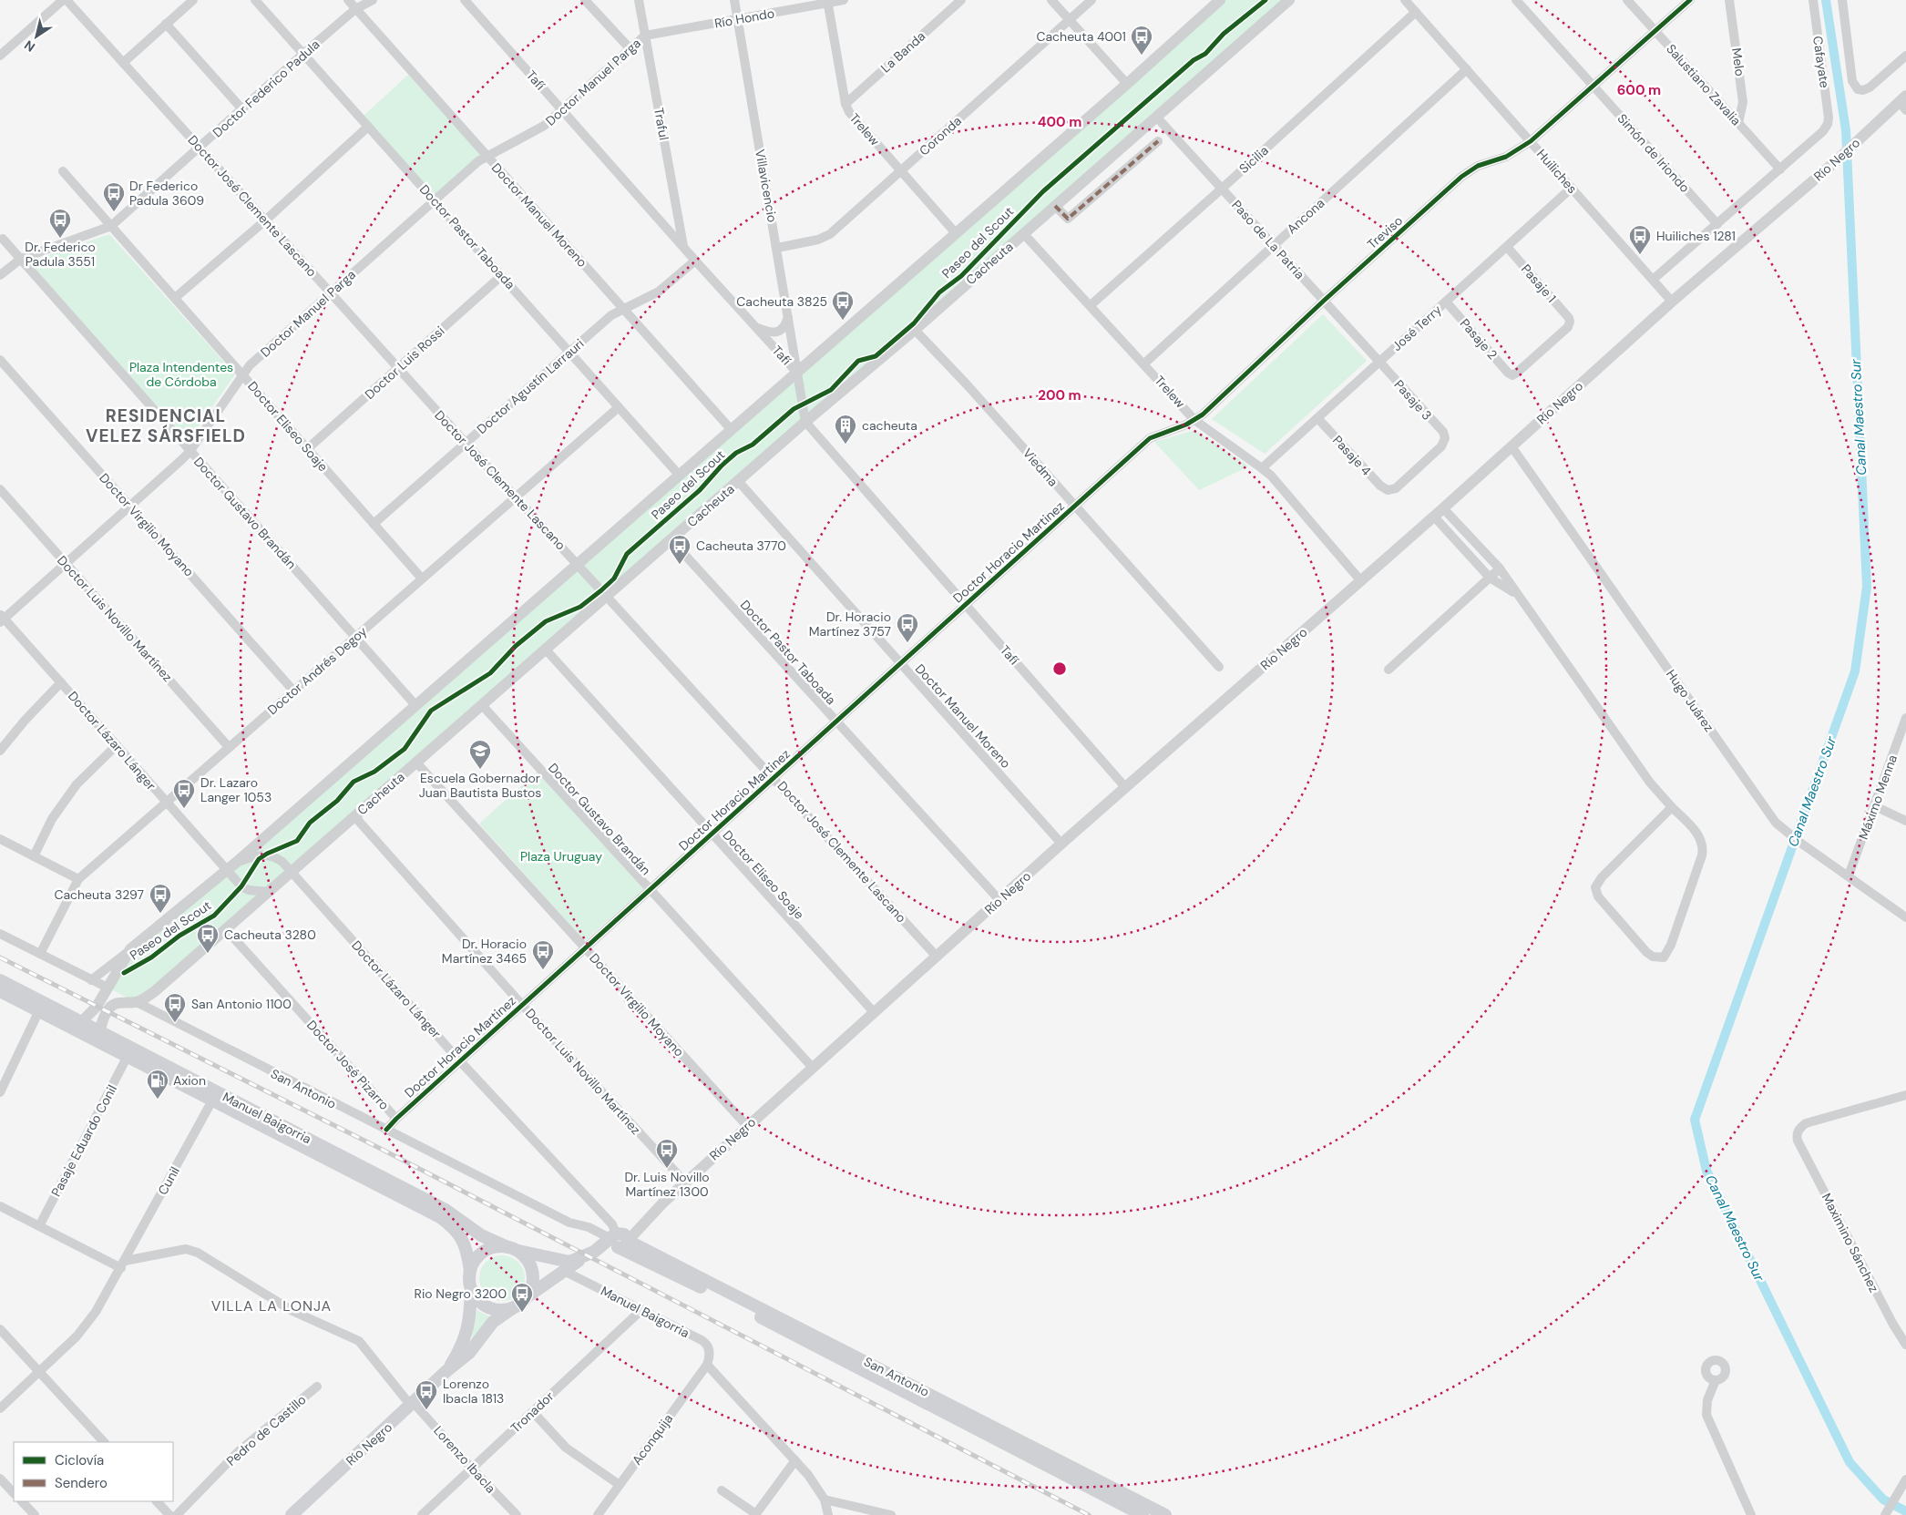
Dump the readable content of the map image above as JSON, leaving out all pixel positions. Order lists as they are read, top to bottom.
{
  "streets": {
    "main road": ["Río Negro", "San Antonio", "Manuel Baigorria"],
    "street": [
      "Río Hondo",
      "La Banda",
      "Melo",
      "Cafayate",
      "Tafí",
      "Doctor Manuel Parga",
      "Salustiano Zavalia",
      "Doctor Federico Padula",
      "Traful",
      "Trelew",
      "Coronda",
      "Simón de Iriondo",
      "Sicilia",
      "Huiliches",
      "Villavicencio",
      "Doctor José Clemente Lascano",
      "Doctor Manuel Moreno",
      "Ancona",
      "Treviso",
      "Doctor Pastor Taboada",
      "Paso de La Patria",
      "Cacheuta",
      "Pasaje 1",
      "José Terry",
      "Pasaje 2",
      "Doctor Luis Rossi",
      "Doctor Agustín Larrauri",
      "Pasaje 3",
      "Doctor Eliseo Soaje",
      "Pasaje 4",
      "Viedma",
      "Doctor Gustavo Brandán",
      "Doctor Virgilio Moyano",
      "Doctor Horacio Martinez",
      "Doctor Luis Novillo Martínez",
      "Doctor Andrés Degoy",
      "Hugo Juárez",
      "Doctor Lázaro Lánger",
      "Máximo Menna",
      "Doctor José Pizarro",
      "Pasaje Eduardo Conil",
      "Cunil",
      "Maximino Sánchez",
      "Tronador",
      "Pedro de Castillo",
      "Aconquija",
      "Lorenzo Ibacla"
    ],
    "cycle path": ["Paseo del Scout"]
  },
  "crossings": [
    ["Río Hondo", "Doctor Manuel Parga"],
    ["Río Hondo", "Traful"],
    ["Río Hondo", "Trelew"],
    ["Río Hondo", "Villavicencio"],
    ["La Banda", "Trelew"],
    ["Melo", "Salustiano Zavalia"],
    ["Cafayate", "Salustiano Zavalia"],
    ["Tafí", "Doctor Manuel Parga"],
    ["Tafí", "Traful"],
    ["Tafí", "Río Negro"],
    ["Tafí", "Villavicencio"],
    ["Tafí", "Cacheuta"],
    ["Tafí", "Doctor Agustín Larrauri"],
    ["Tafí", "Doctor Horacio Martinez"],
    ["Doctor Manuel Parga", "Traful"],
    ["Doctor Manuel Parga", "Doctor José Clemente Lascano"],
    ["Doctor Manuel Parga", "Doctor Manuel Moreno"],
    ["Doctor Manuel Parga", "Doctor Pastor Taboada"],
    ["Doctor Manuel Parga", "Doctor Eliseo Soaje"],
    ["Doctor Manuel Parga", "Doctor Gustavo Brandán"],
    ["Doctor Manuel Parga", "Doctor Virgilio Moyano"],
    ["Doctor Manuel Parga", "Doctor Luis Novillo Martínez"],
    ["Doctor Manuel Parga", "Doctor Lázaro Lánger"],
    ["Salustiano Zavalia", "Treviso"],
    ["Doctor Federico Padula", "Doctor José Clemente Lascano"],
    ["Doctor Federico Padula", "Doctor Manuel Moreno"],
    ["Doctor Federico Padula", "Doctor Pastor Taboada"],
    ["Doctor Federico Padula", "Doctor Eliseo Soaje"],
    ["Doctor Federico Padula", "Doctor Gustavo Brandán"],
    ["Trelew", "Coronda"],
    ["Trelew", "Sicilia"],
    ["Trelew", "Río Negro"],
    ["Trelew", "Ancona"],
    ["Trelew", "Treviso"],
    ["Trelew", "Cacheuta"],
    ["Trelew", "José Terry"],
    ["Coronda", "Villavicencio"],
    ["Simón de Iriondo", "Treviso"],
    ["Sicilia", "Huiliches"],
    ["Sicilia", "Paso de La Patria"],
    ["Río Negro", "Huiliches"],
    ["Río Negro", "Doctor José Clemente Lascano"],
    ["Río Negro", "Doctor Manuel Moreno"],
    ["Río Negro", "Doctor Pastor Taboada"],
    ["Río Negro", "Doctor Eliseo Soaje"],
    ["Río Negro", "Doctor Gustavo Brandán"],
    ["Río Negro", "Doctor Virgilio Moyano"],
    ["Río Negro", "Doctor Luis Novillo Martínez"],
    ["Río Negro", "Hugo Juárez"],
    ["Río Negro", "Doctor Lázaro Lánger"],
    ["Río Negro", "San Antonio"],
    ["Río Negro", "Manuel Baigorria"],
    ["Río Negro", "Lorenzo Ibacla"],
    ["Huiliches", "Ancona"],
    ["Huiliches", "Treviso"],
    ["Huiliches", "José Terry"],
    ["Doctor José Clemente Lascano", "Cacheuta"],
    ["Doctor José Clemente Lascano", "Doctor Luis Rossi"],
    ["Doctor José Clemente Lascano", "Doctor Agustín Larrauri"],
    ["Doctor José Clemente Lascano", "Doctor Horacio Martinez"],
    ["Doctor José Clemente Lascano", "Doctor Andrés Degoy"],
    ["Doctor Manuel Moreno", "Cacheuta"],
    ["Doctor Manuel Moreno", "Doctor Agustín Larrauri"],
    ["Doctor Manuel Moreno", "Doctor Horacio Martinez"],
    ["Ancona", "Paso de La Patria"],
    ["Treviso", "Paso de La Patria"],
    ["Treviso", "Doctor Horacio Martinez"],
    ["Doctor Pastor Taboada", "Cacheuta"],
    ["Doctor Pastor Taboada", "Doctor Luis Rossi"],
    ["Doctor Pastor Taboada", "Doctor Agustín Larrauri"],
    ["Doctor Pastor Taboada", "Doctor Horacio Martinez"],
    ["Doctor Pastor Taboada", "Doctor Andrés Degoy"],
    ["Paso de La Patria", "Cacheuta"],
    ["Paso de La Patria", "José Terry"],
    ["Paso de La Patria", "Pasaje 3"],
    ["Cacheuta", "Doctor Eliseo Soaje"],
    ["Cacheuta", "Viedma"],
    ["Cacheuta", "Doctor Gustavo Brandán"],
    ["Cacheuta", "Doctor Virgilio Moyano"],
    ["Cacheuta", "Doctor Luis Novillo Martínez"],
    ["Cacheuta", "Doctor Lázaro Lánger"],
    ["Cacheuta", "Doctor José Pizarro"],
    ["Cacheuta", "San Antonio"],
    ["Cacheuta", "Manuel Baigorria"],
    ["Pasaje 1", "José Terry"],
    ["Pasaje 1", "Pasaje 2"],
    ["José Terry", "Pasaje 2"],
    ["José Terry", "Pasaje 3"],
    ["José Terry", "Pasaje 4"],
    ["Doctor Luis Rossi", "Doctor Eliseo Soaje"],
    ["Doctor Agustín Larrauri", "Doctor Eliseo Soaje"],
    ["Pasaje 3", "Pasaje 4"],
    ["Doctor Eliseo Soaje", "Doctor Horacio Martinez"],
    ["Doctor Eliseo Soaje", "Doctor Andrés Degoy"],
    ["Viedma", "Doctor Horacio Martinez"],
    ["Doctor Gustavo Brandán", "Doctor Horacio Martinez"],
    ["Doctor Gustavo Brandán", "Doctor Andrés Degoy"],
    ["Doctor Virgilio Moyano", "Doctor Horacio Martinez"],
    ["Doctor Virgilio Moyano", "Doctor Andrés Degoy"],
    ["Doctor Horacio Martinez", "Doctor Luis Novillo Martínez"],
    ["Doctor Horacio Martinez", "Doctor Lázaro Lánger"],
    ["Doctor Horacio Martinez", "Doctor José Pizarro"],
    ["Doctor Horacio Martinez", "San Antonio"],
    ["Doctor Luis Novillo Martínez", "Doctor Andrés Degoy"],
    ["Doctor Andrés Degoy", "Doctor Lázaro Lánger"],
    ["Doctor Andrés Degoy", "San Antonio"],
    ["Hugo Juárez", "Máximo Menna"],
    ["Doctor Lázaro Lánger", "San Antonio"],
    ["Manuel Baigorria", "Pasaje Eduardo Conil"],
    ["Manuel Baigorria", "Cunil"],
    ["Manuel Baigorria", "Tronador"],
    ["Manuel Baigorria", "Aconquija"],
    ["Cunil", "Lorenzo Ibacla"],
    ["Tronador", "Lorenzo Ibacla"]
  ],
  "districts": ["RESIDENCIAL VELEZ SÁRSFIELD", "VILLA LA LONJA"],
  "water": ["Canal Maestro Sur"],
  "parks": ["Plaza Intendentes de Córdoba", "Plaza Uruguay"],
  "places": {
    "bus stop": [
      "Cacheuta 4001",
      "Dr Federico Padula 3609",
      "Dr. Federico Padula 3551",
      "Huiliches 1281",
      "Cacheuta 3825",
      "Cacheuta 3770",
      "Dr. Horacio Martínez 3757",
      "Dr. Lazaro Langer 1053",
      "Cacheuta 3297",
      "Cacheuta 3280",
      "Dr. Horacio Martínez 3465",
      "San Antonio 1100",
      "Dr. Luis Novillo Martínez 1300",
      "Rio Negro 3200",
      "Lorenzo Ibacla 1813"
    ],
    "building": ["cacheuta"],
    "school or university": ["Escuela Gobernador Juan Bautista Bustos"],
    "fuel station": ["Axion"]
  },
  "legend": ["Ciclovía", "Sendero"],
  "north": "bottom left",
  "rings": ["600 m", "400 m", "200 m"]
}
